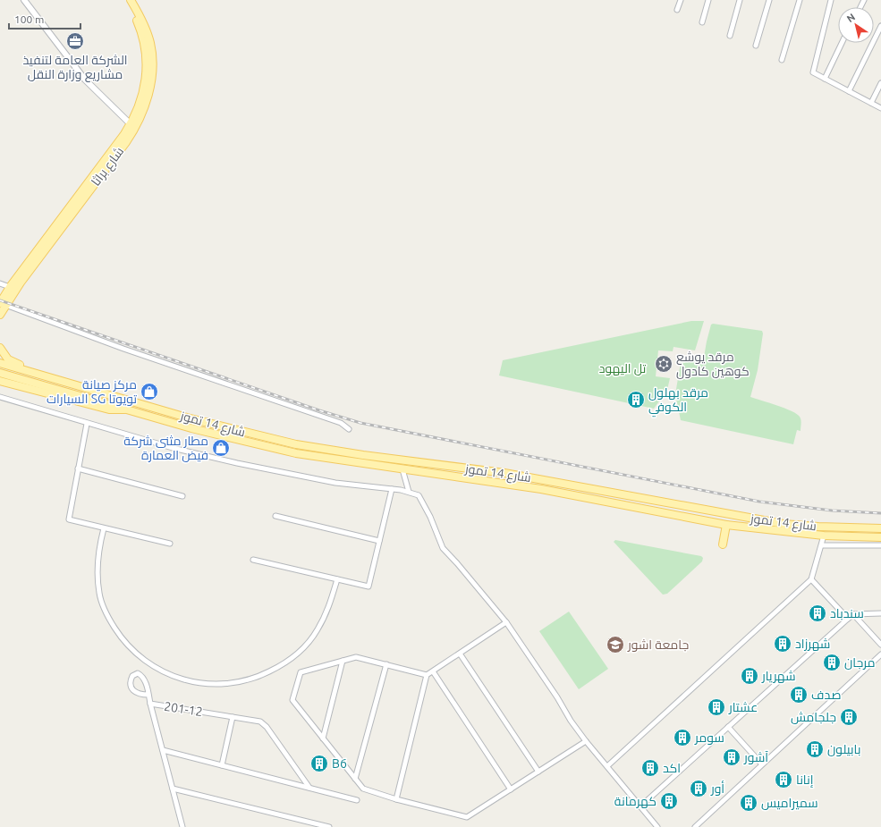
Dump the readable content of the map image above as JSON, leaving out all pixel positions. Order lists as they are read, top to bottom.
{
  "streets": {
    "main road": ["شارع براثا", "شارع 14 تموز"],
    "street": ["201-12"]
  },
  "parks": ["تل اليهود"],
  "places": {
    "office": ["الشركة العامة لتنفيذ مشاريع وزارة النقل"],
    "synagogue": ["مرقد يوشع كوهين كادول"],
    "shop": ["مركز صيانة السيارات SG تويوتا", "مطار مثنى شركة فيض العمارة"],
    "building": [
      "مرقد بهلول الكوفي",
      "سندباد",
      "شهرزاد",
      "مرجان",
      "شهريار",
      "صدف",
      "عشتار",
      "جلجامش",
      "سومر",
      "بابيلون",
      "آشور",
      "B6",
      "اكد",
      "إنانا",
      "أور",
      "كهرمانة",
      "سميراميس"
    ],
    "school or university": ["جامعة اشور"]
  },
  "scale_bar": "100 m",
  "north": "top left"
}
